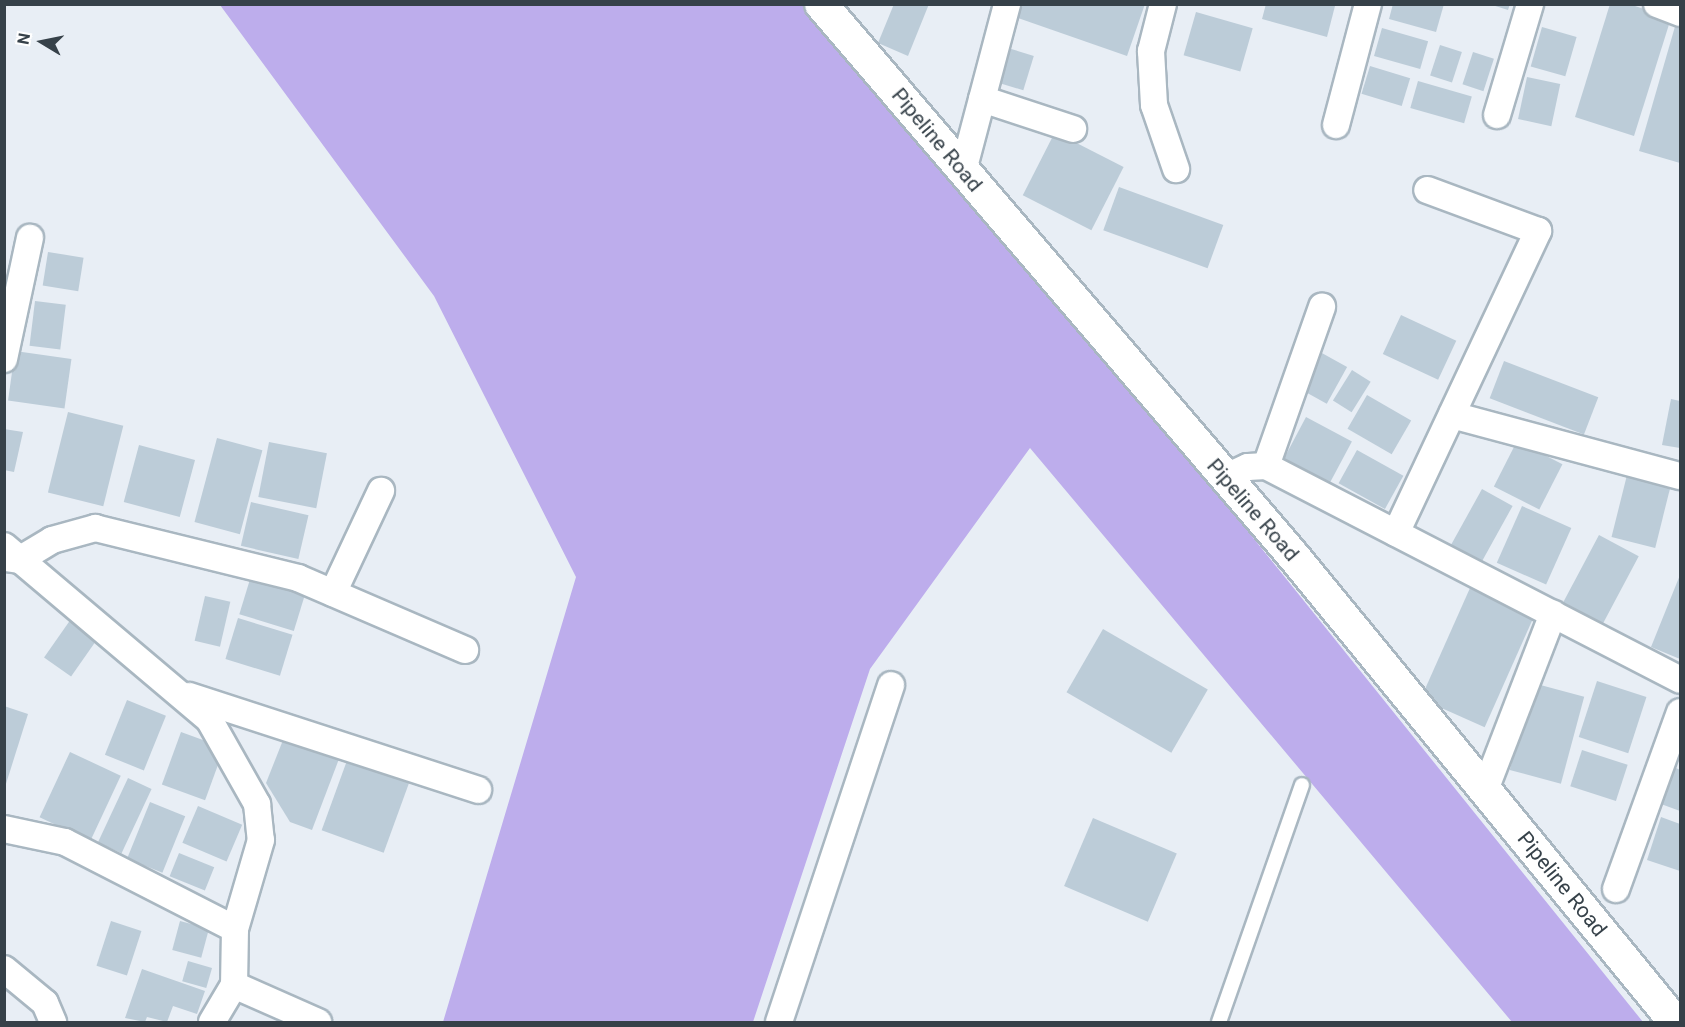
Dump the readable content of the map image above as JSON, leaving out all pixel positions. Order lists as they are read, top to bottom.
{
  "streets": {
    "street": ["Pipeline Road"]
  },
  "north": "left"
}
